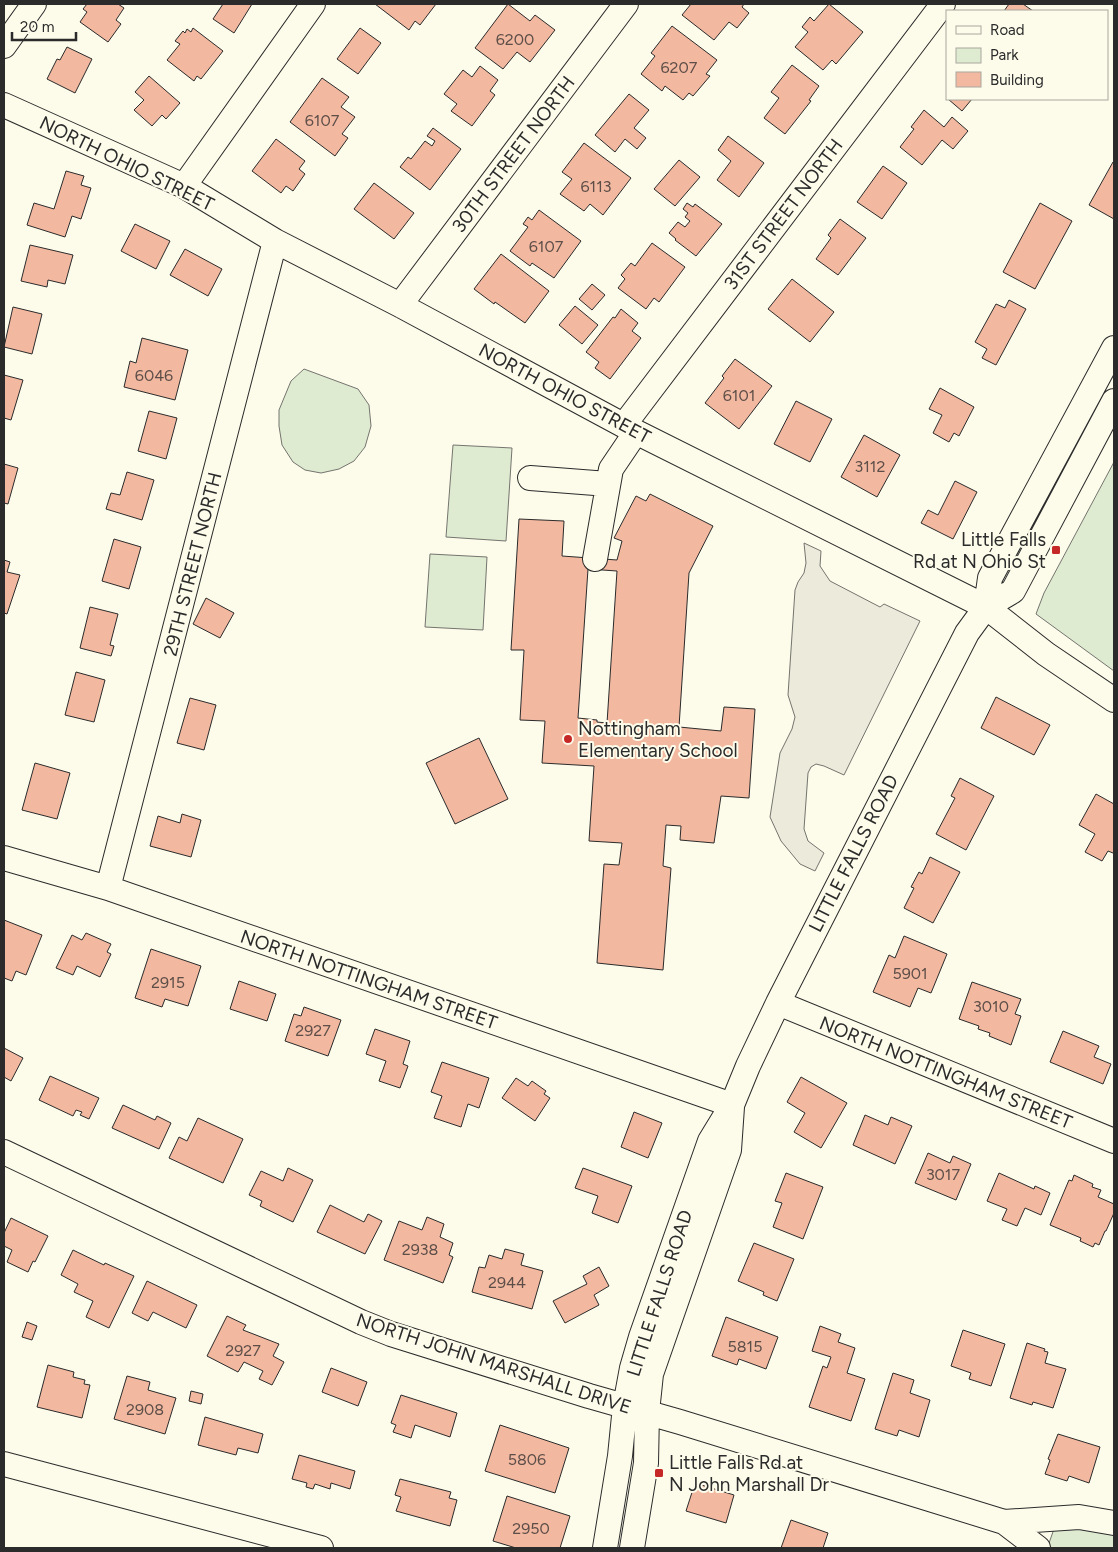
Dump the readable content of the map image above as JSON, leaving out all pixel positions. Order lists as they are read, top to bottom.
{
  "streets": {
    "street": [
      "30TH STREET NORTH",
      "NORTH OHIO STREET",
      "31ST STREET NORTH",
      "29TH STREET NORTH",
      "LITTLE FALLS ROAD",
      "NORTH NOTTINGHAM STREET",
      "NORTH JOHN MARSHALL DRIVE"
    ]
  },
  "crossings": [
    ["30TH STREET NORTH", "NORTH OHIO STREET"],
    ["NORTH OHIO STREET", "31ST STREET NORTH"],
    ["NORTH OHIO STREET", "29TH STREET NORTH"],
    ["NORTH OHIO STREET", "LITTLE FALLS ROAD"],
    ["29TH STREET NORTH", "NORTH NOTTINGHAM STREET"],
    ["LITTLE FALLS ROAD", "NORTH NOTTINGHAM STREET"],
    ["LITTLE FALLS ROAD", "NORTH JOHN MARSHALL DRIVE"]
  ],
  "places": {
    "transit": ["Little Falls Rd at N Ohio St", "Little Falls Rd at N John Marshall Dr"],
    "other": ["Nottingham Elementary School"]
  },
  "house_numbers": [
    "6200",
    "6207",
    "6107",
    "6113",
    "6107",
    "6046",
    "6101",
    "3112",
    "5901",
    "2915",
    "3010",
    "2927",
    "3017",
    "2938",
    "2944",
    "5815",
    "2927",
    "2908",
    "5806",
    "2950"
  ],
  "legend": ["Road", "Park", "Building"],
  "scale_bar": "20 m"
}
